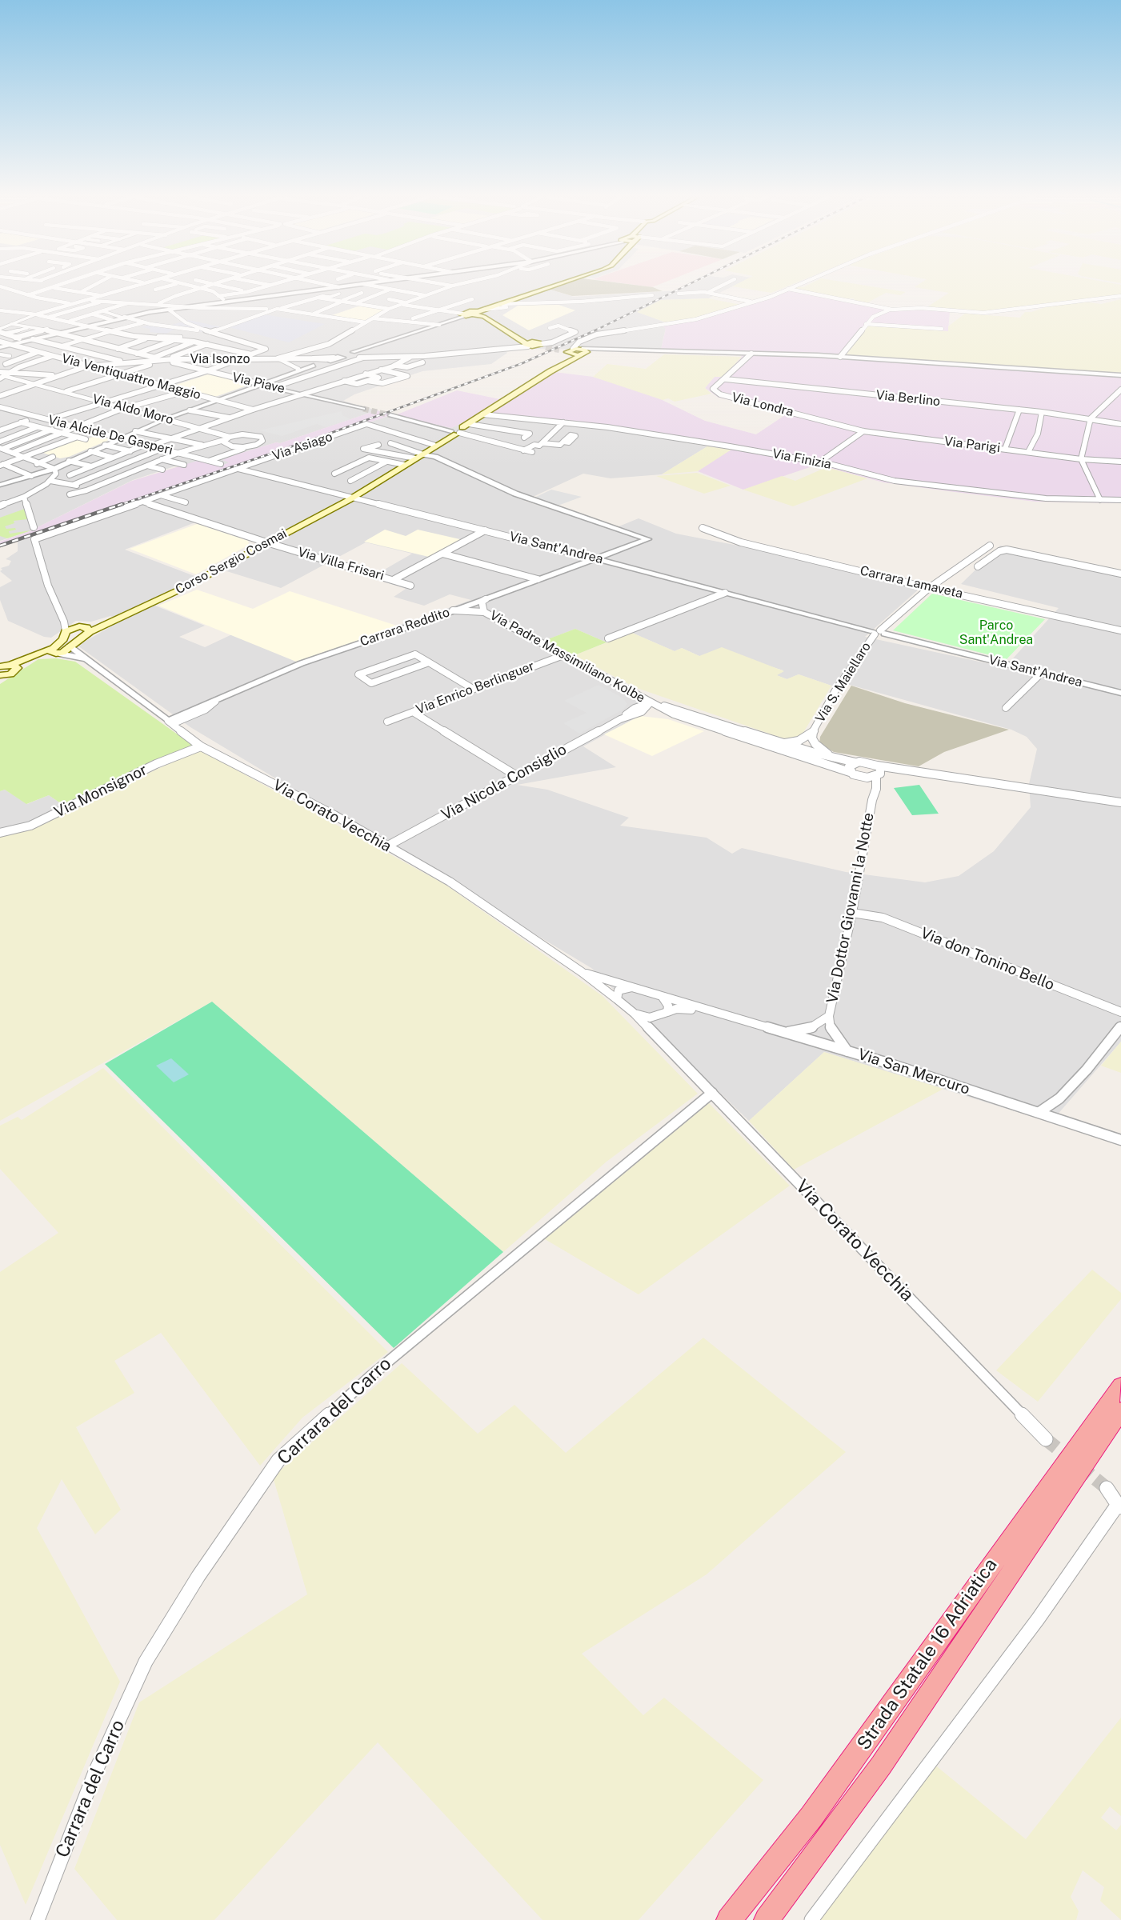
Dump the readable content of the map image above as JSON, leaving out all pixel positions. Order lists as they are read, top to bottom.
{
  "streets": {
    "highway": ["Strada Statale 16 Adriatica"],
    "main road": ["Corso Sergio Cosmai"],
    "street": [
      "Via Isonzo",
      "Via Ventiquattro Maggio",
      "Via Piave",
      "Via Berlino",
      "Via Londra",
      "Via Aldo Moro",
      "Via Alcide De Gasperi",
      "Via Parigi",
      "Via Asiago",
      "Via Finizia",
      "Via Sant'Andrea",
      "Via Villa Frisari",
      "Carrara Lamaveta",
      "Carrara Reddito",
      "Via Padre Massimiliano Kolbe",
      "Via S. Maiellaro",
      "Via Enrico Berlinguer",
      "Via Nicola Consiglio",
      "Via Monsignor",
      "Via Corato Vecchia",
      "Via Dottor Giovanni la Notte",
      "Via don Tonino Bello",
      "Via San Mercuro",
      "Carrara del Carro"
    ]
  },
  "crossings": [
    ["Via Isonzo", "Via Ventiquattro Maggio"],
    ["Via Isonzo", "Via Piave"],
    ["Via Berlino", "Via Londra"],
    ["Via Londra", "Via Parigi"],
    ["Via Asiago", "Via Sant'Andrea"],
    ["Via Sant'Andrea", "Corso Sergio Cosmai"],
    ["Via Sant'Andrea", "Carrara Reddito"],
    ["Via Sant'Andrea", "Via S. Maiellaro"],
    ["Corso Sergio Cosmai", "Via Villa Frisari"],
    ["Carrara Lamaveta", "Via S. Maiellaro"],
    ["Carrara Reddito", "Via Padre Massimiliano Kolbe"],
    ["Carrara Reddito", "Via Corato Vecchia"],
    ["Via Padre Massimiliano Kolbe", "Via S. Maiellaro"],
    ["Via Padre Massimiliano Kolbe", "Via Enrico Berlinguer"],
    ["Via Padre Massimiliano Kolbe", "Via Nicola Consiglio"],
    ["Via Padre Massimiliano Kolbe", "Via Dottor Giovanni la Notte"],
    ["Via Nicola Consiglio", "Via Corato Vecchia"],
    ["Via Monsignor", "Via Corato Vecchia"],
    ["Via Corato Vecchia", "Via San Mercuro"],
    ["Via Corato Vecchia", "Carrara del Carro"],
    ["Via Dottor Giovanni la Notte", "Via don Tonino Bello"],
    ["Via Dottor Giovanni la Notte", "Via San Mercuro"]
  ],
  "parks": ["Parco Sant'Andrea"]
}
